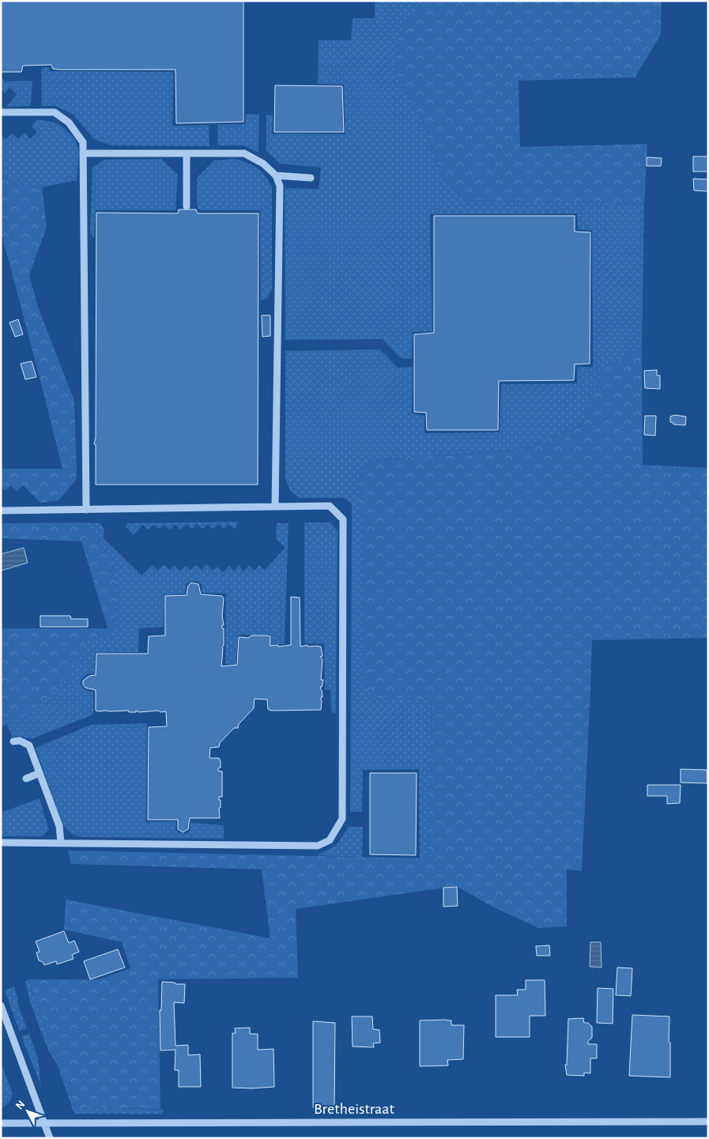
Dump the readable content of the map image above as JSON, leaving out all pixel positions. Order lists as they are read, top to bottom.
{
  "streets": {
    "street": ["Bretheistraat"]
  },
  "north": "top left"
}
